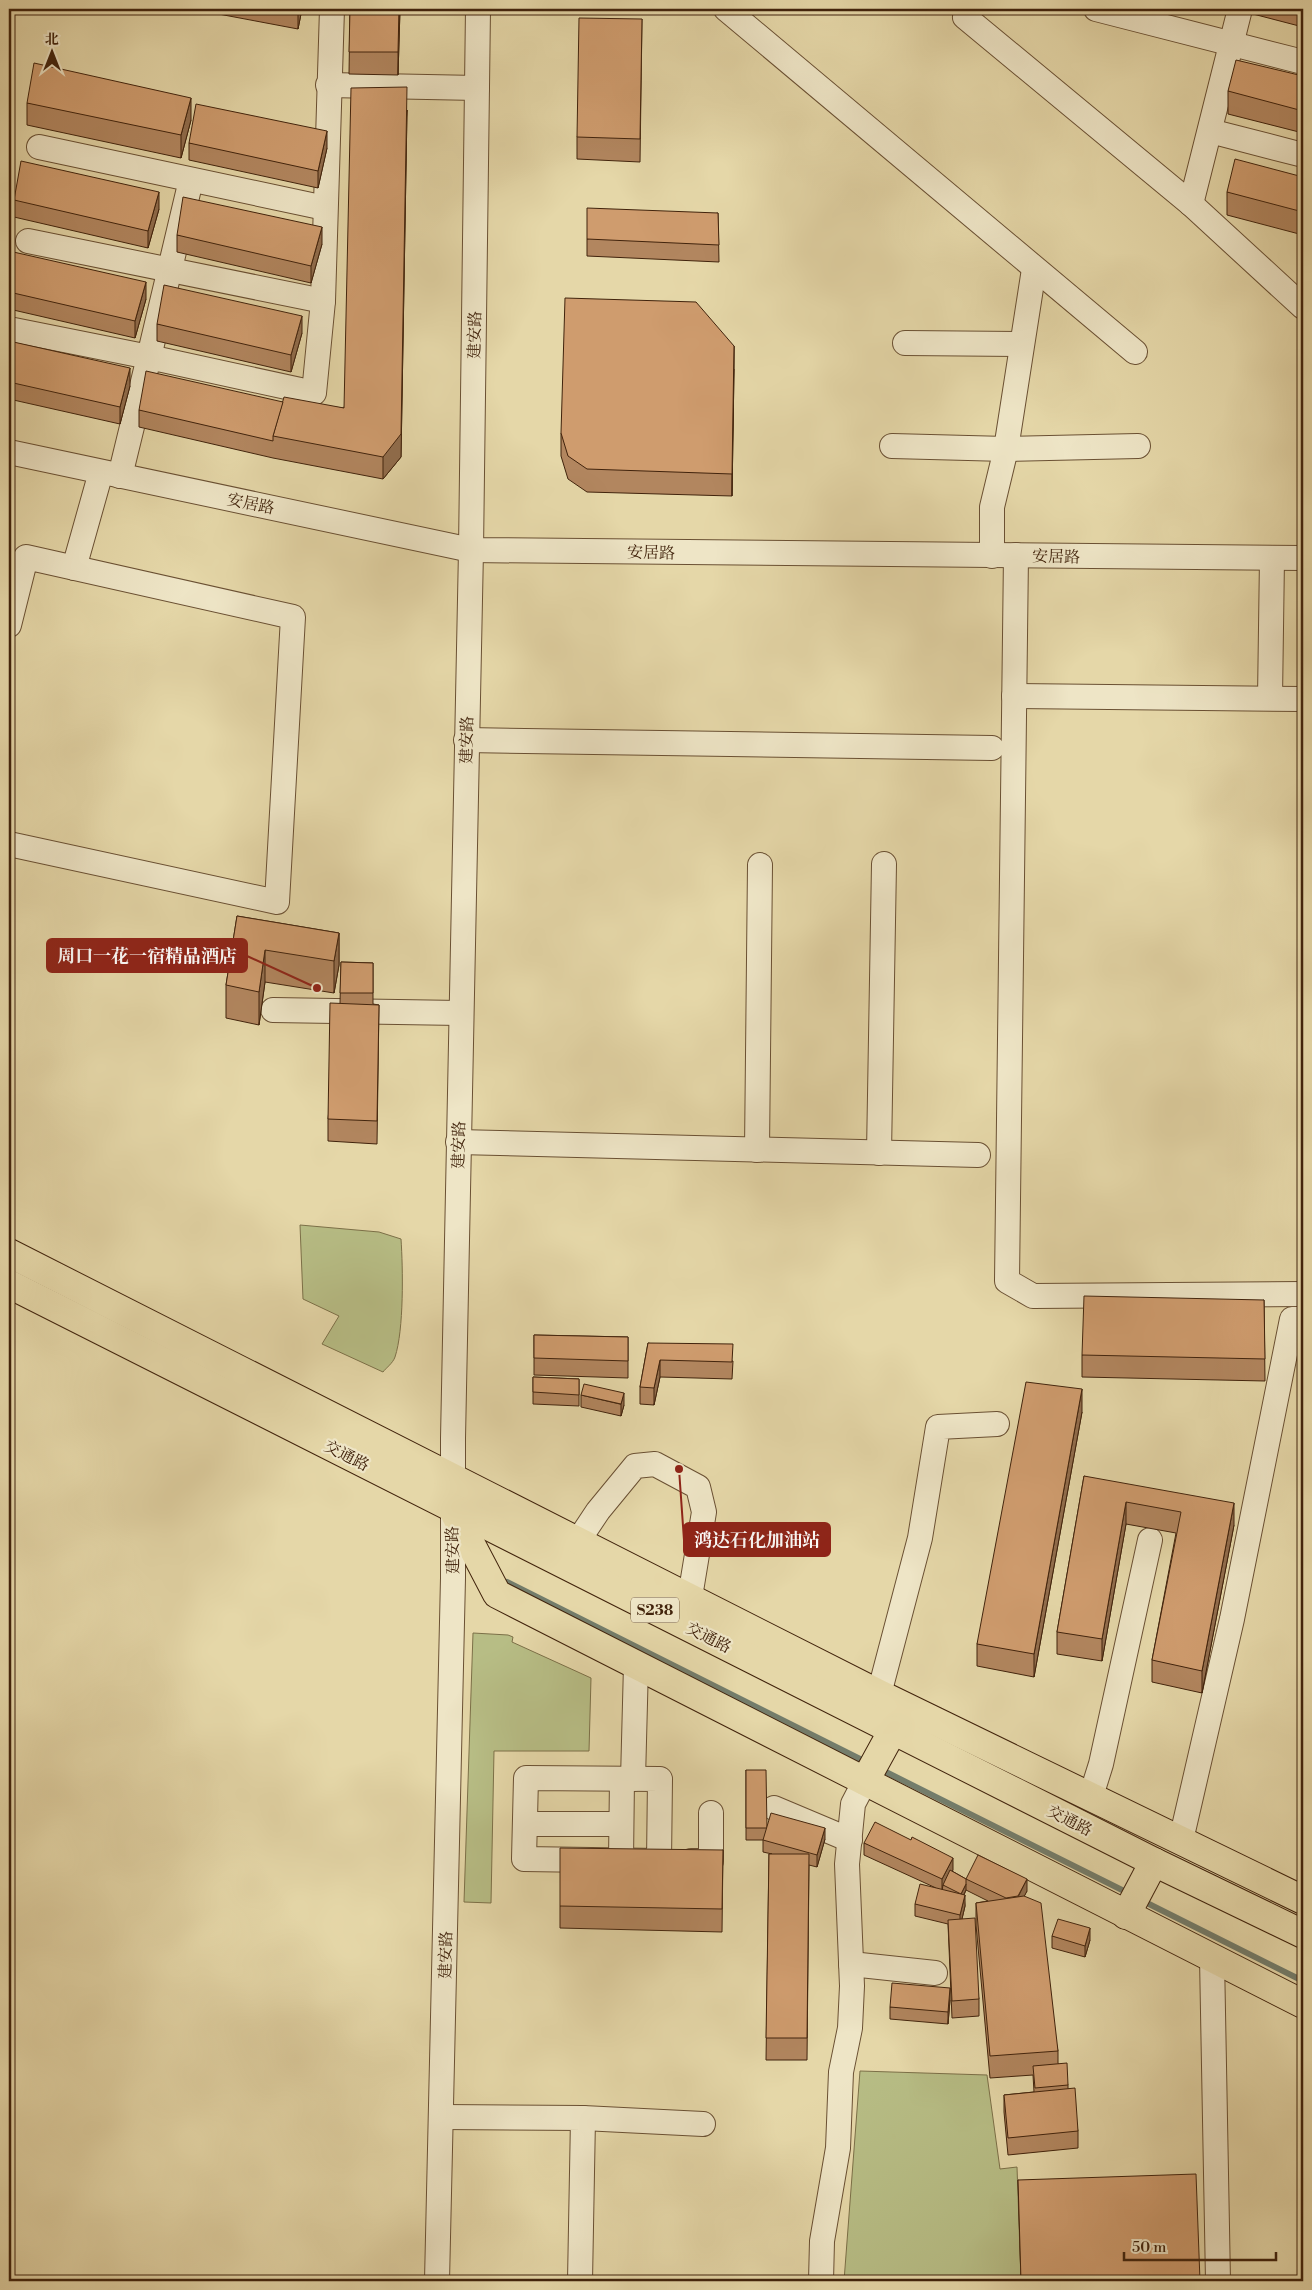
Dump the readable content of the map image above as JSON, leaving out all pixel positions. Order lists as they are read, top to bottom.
{
  "streets": {
    "main road": ["交通路", "S238"],
    "street": ["建安路", "安居路"]
  },
  "crossings": [
    ["建安路", "安居路"],
    ["建安路", "交通路"]
  ],
  "places": ["周口一花一宿精品酒店", "鸿达石化加油站"],
  "scale_bar": "50 m",
  "north": "top"
}
